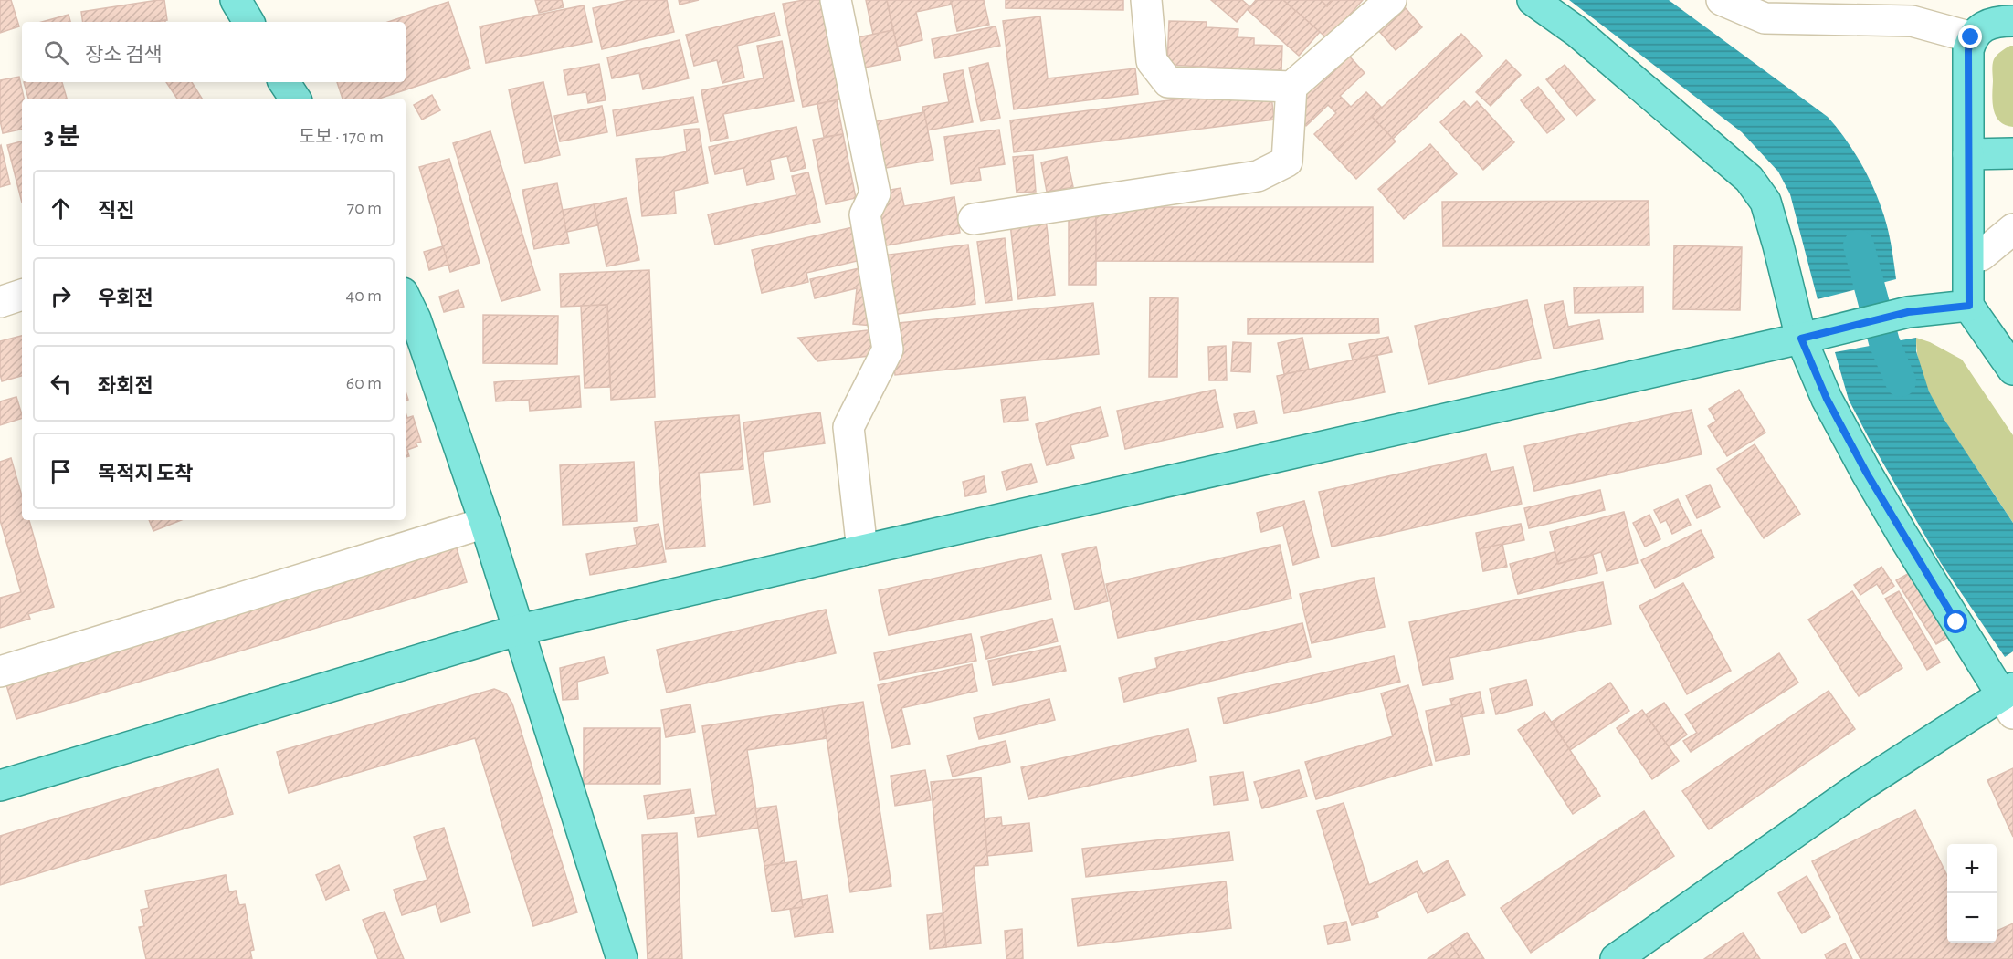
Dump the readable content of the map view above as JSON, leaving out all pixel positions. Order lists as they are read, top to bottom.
{
  "page": {
    "search": "장소 검색",
    "heading": ["3 분", "도보 · 170 m"],
    "list": [
      ["직진", "70 m"],
      ["우회전", "40 m"],
      ["좌회전", "60 m"],
      "목적지 도착"
    ],
    "map_buttons": ["+", "−"]
  }
}
